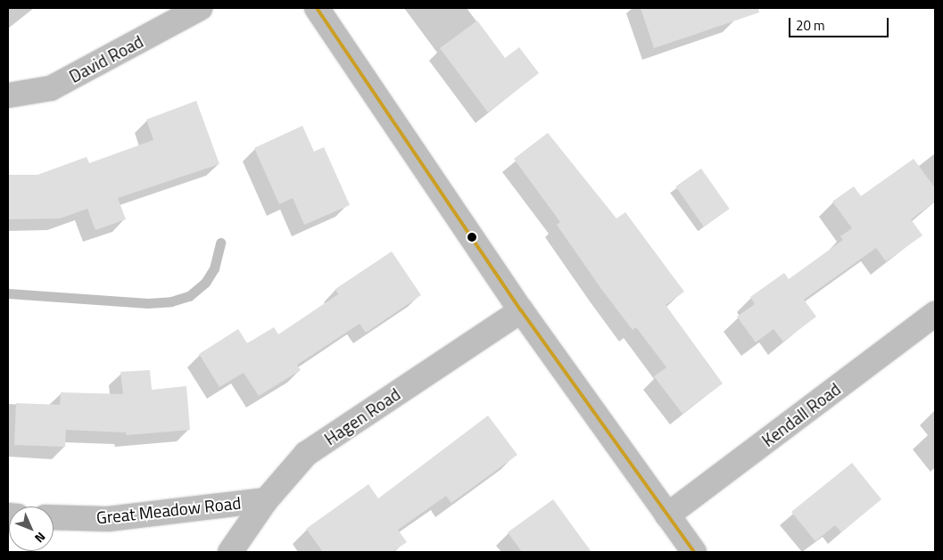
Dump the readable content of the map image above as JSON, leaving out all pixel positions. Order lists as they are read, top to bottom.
{
  "streets": {
    "street": [
      "David Road",
      "Kendall Road",
      "Hagen Road",
      "Great Meadow Road"
    ]
  },
  "crossings": [
    ["Hagen Road", "Great Meadow Road"]
  ],
  "scale_bar": "20 m",
  "north": "bottom right"
}
